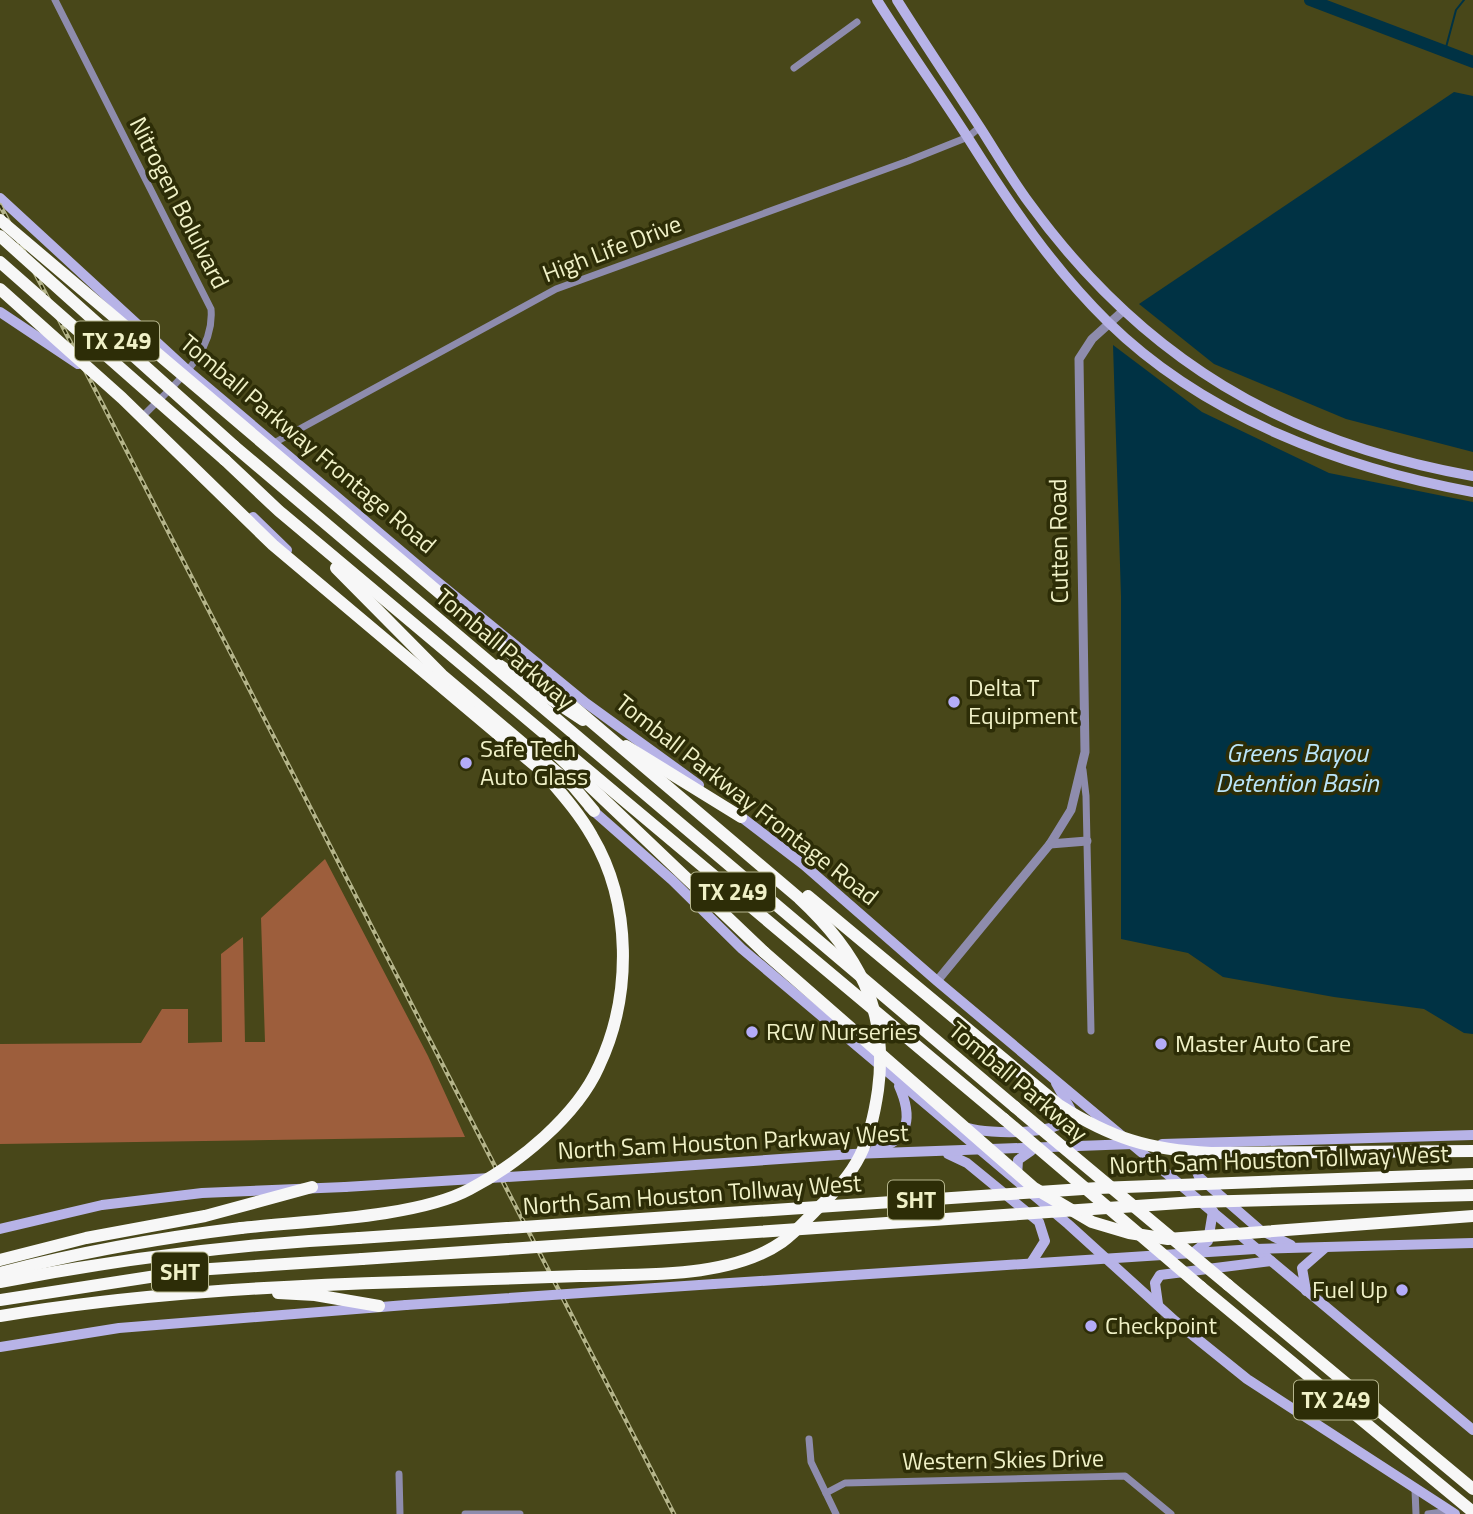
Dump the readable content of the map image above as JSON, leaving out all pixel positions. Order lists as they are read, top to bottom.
{
  "streets": {
    "highway": [
      "TX 249",
      "Tomball Parkway",
      "North Sam Houston Tollway West",
      "SHT"
    ],
    "main road": ["Tomball Parkway Frontage Road", "North Sam Houston Parkway West"],
    "street": [
      "Nitrogen Bolulvard",
      "High Life Drive",
      "Cutten Road",
      "Western Skies Drive"
    ]
  },
  "crossings": [
    ["Nitrogen Bolulvard", "Tomball Parkway Frontage Road"],
    ["High Life Drive", "Tomball Parkway Frontage Road"],
    ["Tomball Parkway Frontage Road", "Cutten Road"],
    ["Tomball Parkway Frontage Road", "North Sam Houston Parkway West"]
  ],
  "water": ["Greens Bayou Detention Basin"],
  "places": [
    "Delta T Equipment",
    "Safe Tech Auto Glass",
    "RCW Nurseries",
    "Master Auto Care",
    "Fuel Up",
    "Checkpoint"
  ]
}
